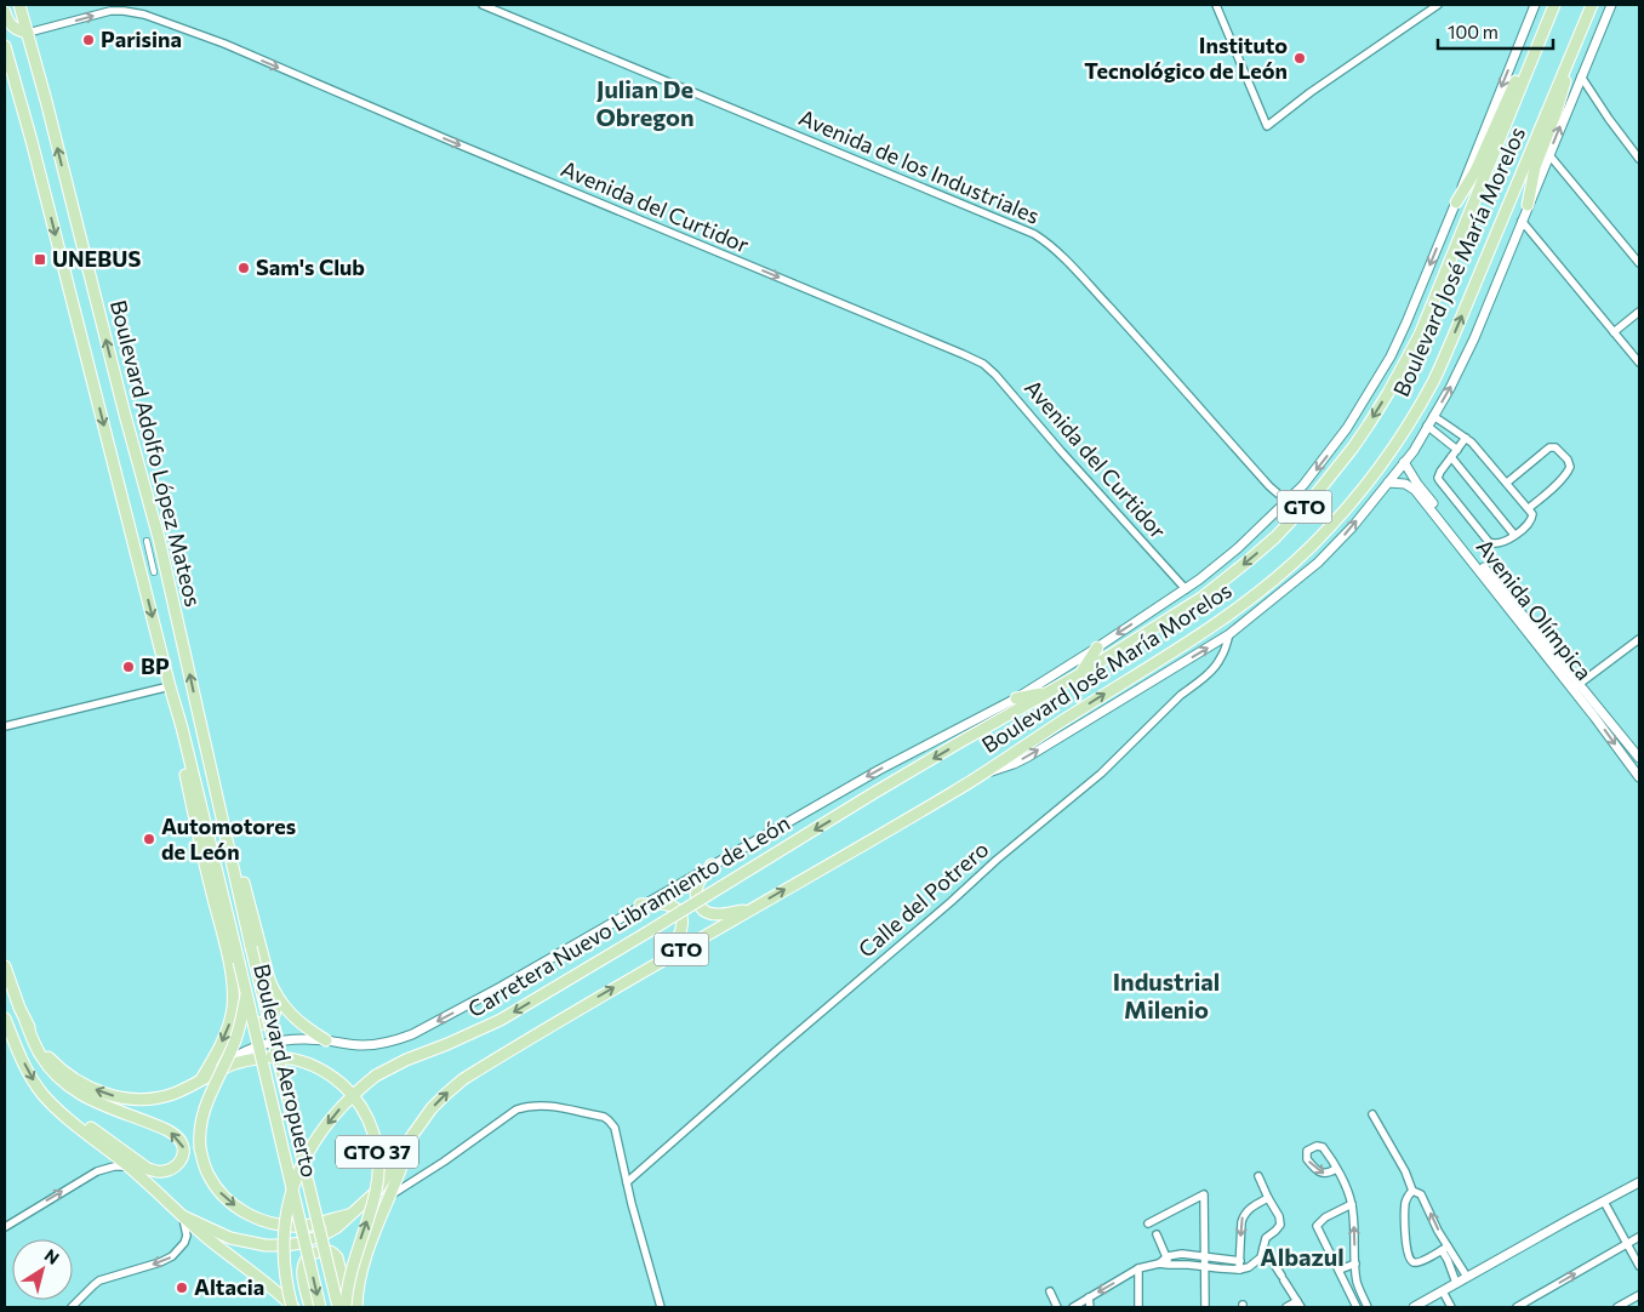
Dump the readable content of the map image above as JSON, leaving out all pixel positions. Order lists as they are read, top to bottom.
{
  "streets": {
    "main road": [
      "Boulevard José María Morelos",
      "Boulevard Adolfo López Mateos",
      "GTO",
      "Carretera Nuevo Libramiento de León",
      "Boulevard Aeropuerto",
      "GTO 37"
    ],
    "street": [
      "Avenida de los Industriales",
      "Avenida del Curtidor",
      "Avenida Olímpica",
      "Calle del Potrero"
    ]
  },
  "crossings": [
    ["Avenida del Curtidor", "Boulevard Adolfo López Mateos"],
    ["Boulevard José María Morelos", "GTO"],
    ["Boulevard José María Morelos", "Carretera Nuevo Libramiento de León"],
    ["Boulevard Adolfo López Mateos", "Boulevard Aeropuerto"]
  ],
  "one_way": ["Avenida del Curtidor", "Carretera Nuevo Libramiento de León"],
  "districts": ["Julian De Obregon", "Industrial Milenio", "Albazul"],
  "places": {
    "other": [
      "Parisina",
      "Instituto Tecnológico de León",
      "Sam's Club",
      "BP",
      "Automotores de León",
      "Altacia"
    ],
    "transit": ["UNEBUS"]
  },
  "scale_bar": "100 m",
  "north": "top right"
}
